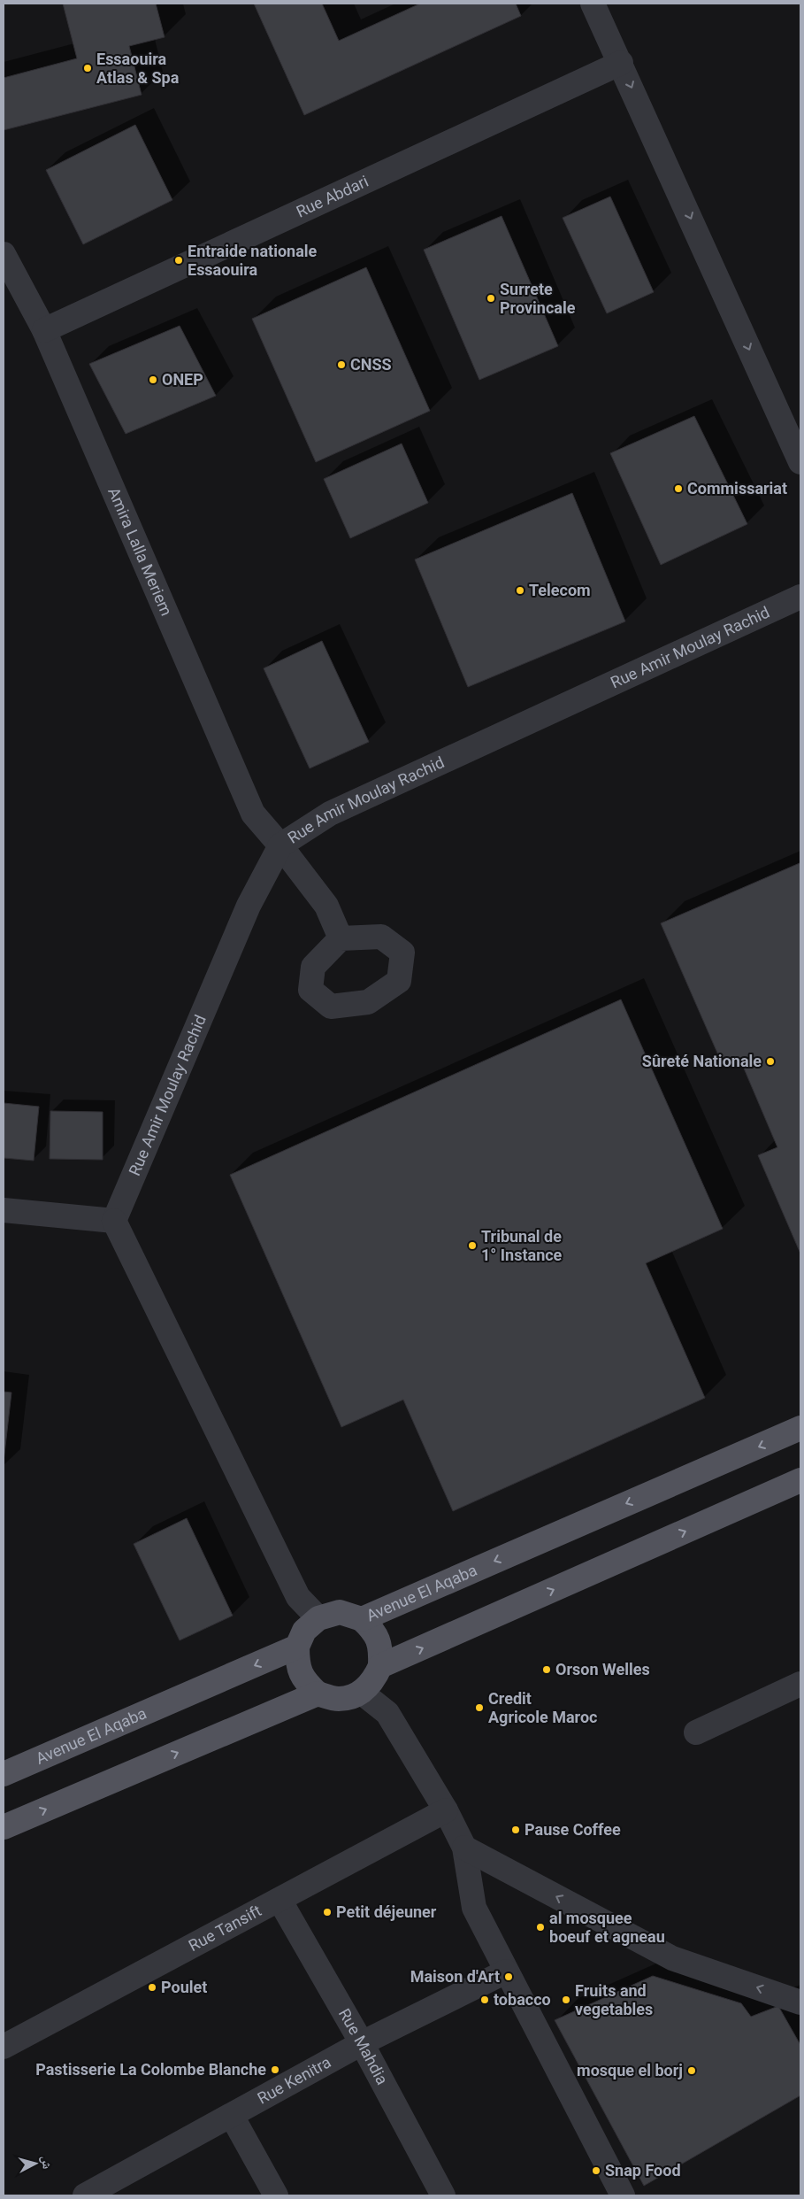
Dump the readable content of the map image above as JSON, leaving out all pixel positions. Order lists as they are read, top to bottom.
{
  "streets": {
    "main road": ["Avenue El Aqaba"],
    "street": [
      "Rue Abdari",
      "Amira Lalla Meriem",
      "Rue Amir Moulay Rachid",
      "Rue Tansift",
      "Rue Mahdia",
      "Rue Kenitra"
    ]
  },
  "crossings": [
    ["Rue Abdari", "Amira Lalla Meriem"],
    ["Amira Lalla Meriem", "Rue Amir Moulay Rachid"],
    ["Rue Tansift", "Rue Mahdia"],
    ["Rue Mahdia", "Rue Kenitra"]
  ],
  "places": [
    "Essaouira Atlas & Spa",
    "Entraide nationale Essaouira",
    "Surrete Provincale",
    "CNSS",
    "ONEP",
    "Commissariat",
    "Telecom",
    "Sûreté Nationale",
    "Tribunal de 1° Instance",
    "Orson Welles",
    "Credit Agricole Maroc",
    "Pause Coffee",
    "Petit déjeuner",
    "al mosquee boeuf et agneau",
    "Maison d'Art",
    "Poulet",
    "tobacco",
    "Fruits and vegetables",
    "Pastisserie La Colombe Blanche",
    "mosque el borj",
    "Snap Food"
  ],
  "north": "right"
}
